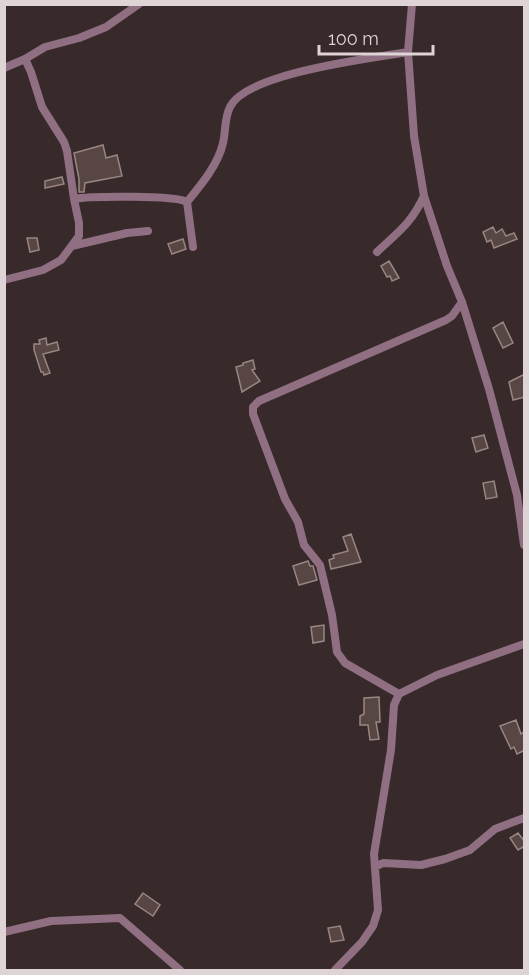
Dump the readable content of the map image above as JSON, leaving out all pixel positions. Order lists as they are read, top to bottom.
{
  "scale_bar": "100 m"
}
